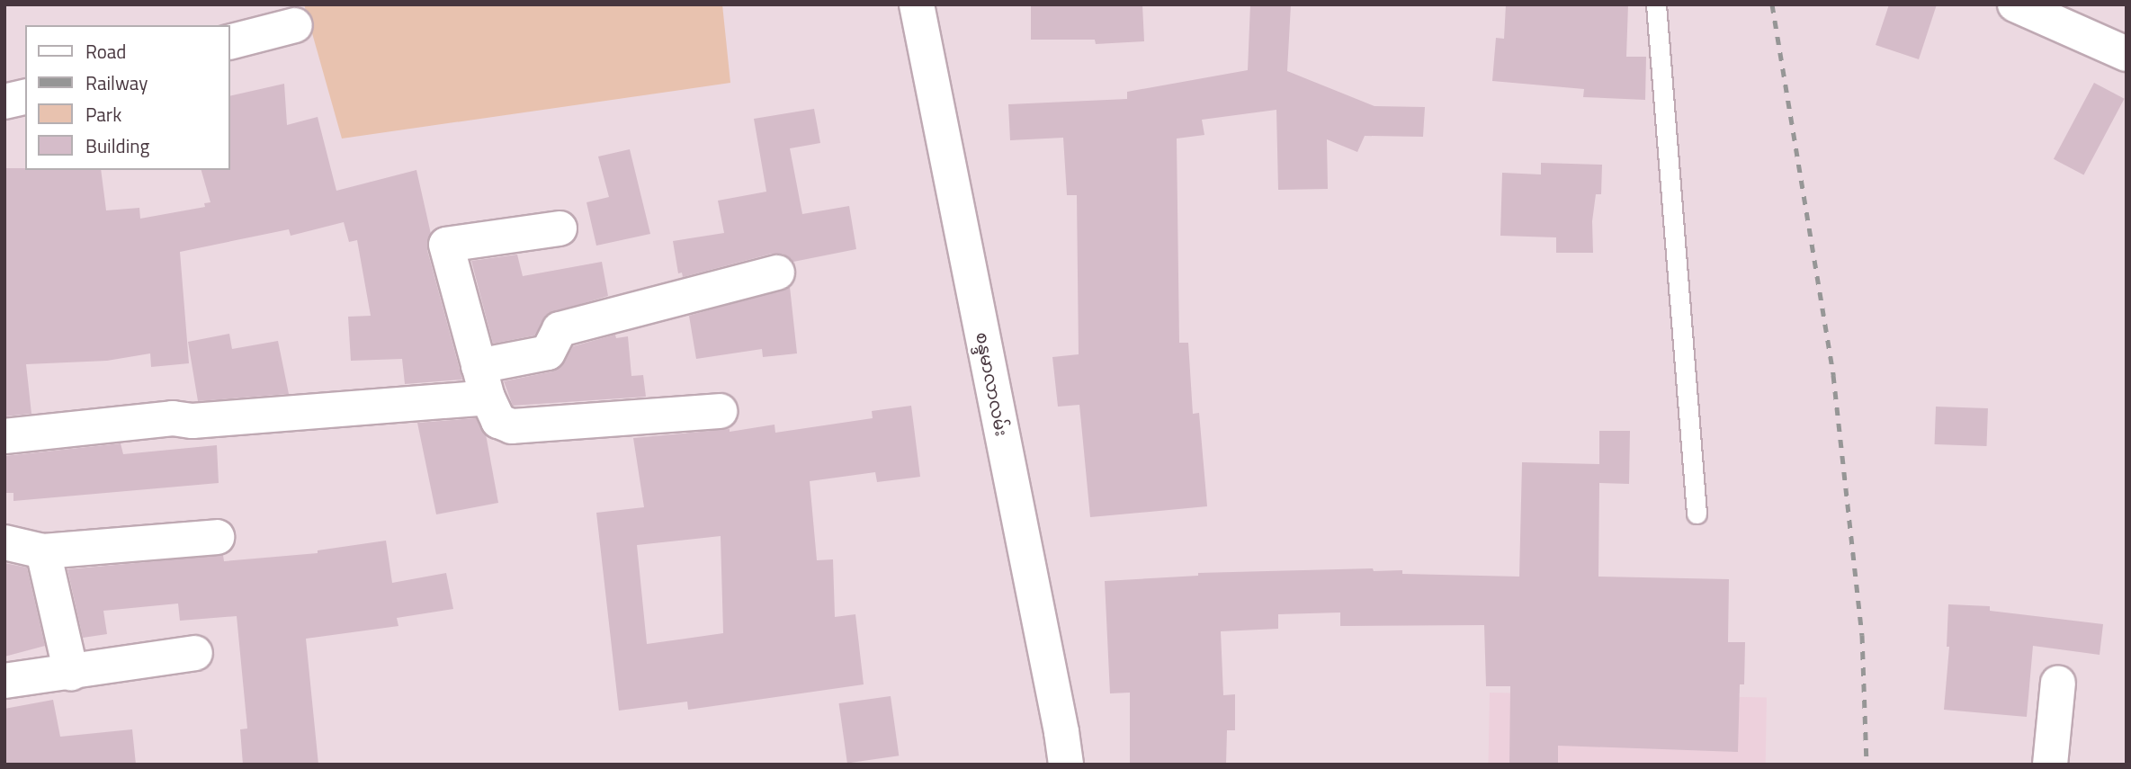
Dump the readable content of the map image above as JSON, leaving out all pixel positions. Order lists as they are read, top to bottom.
{
  "streets": {
    "street": ["စန္ဒမာလာလမ်း"]
  },
  "legend": [
    "Road",
    "Railway",
    "Park",
    "Building"
  ]
}
